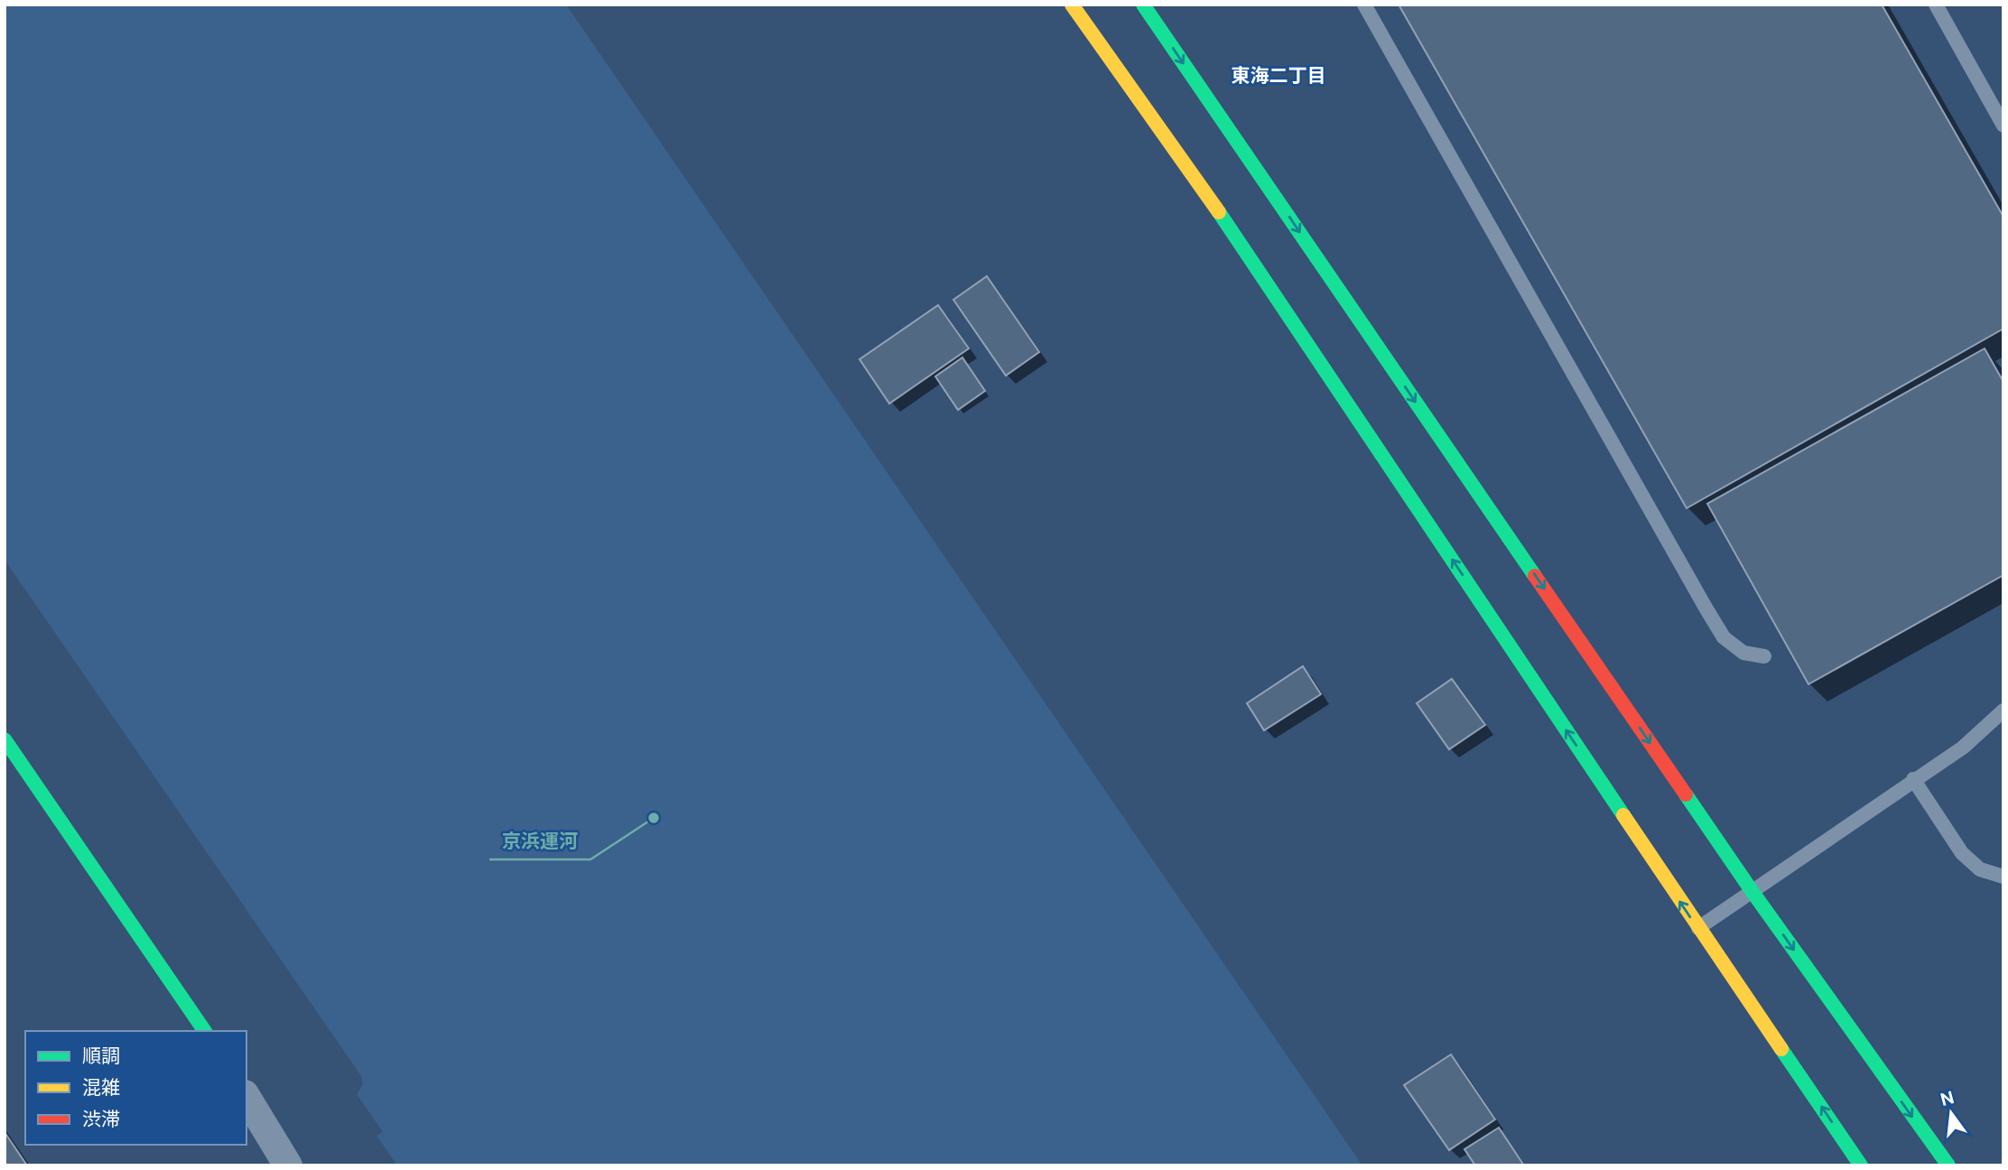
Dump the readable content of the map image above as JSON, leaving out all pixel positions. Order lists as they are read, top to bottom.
{
  "districts": ["東海二丁目"],
  "places": ["京浜運河"],
  "legend": ["順調", "混雑", "渋滞"],
  "north": "top"
}
